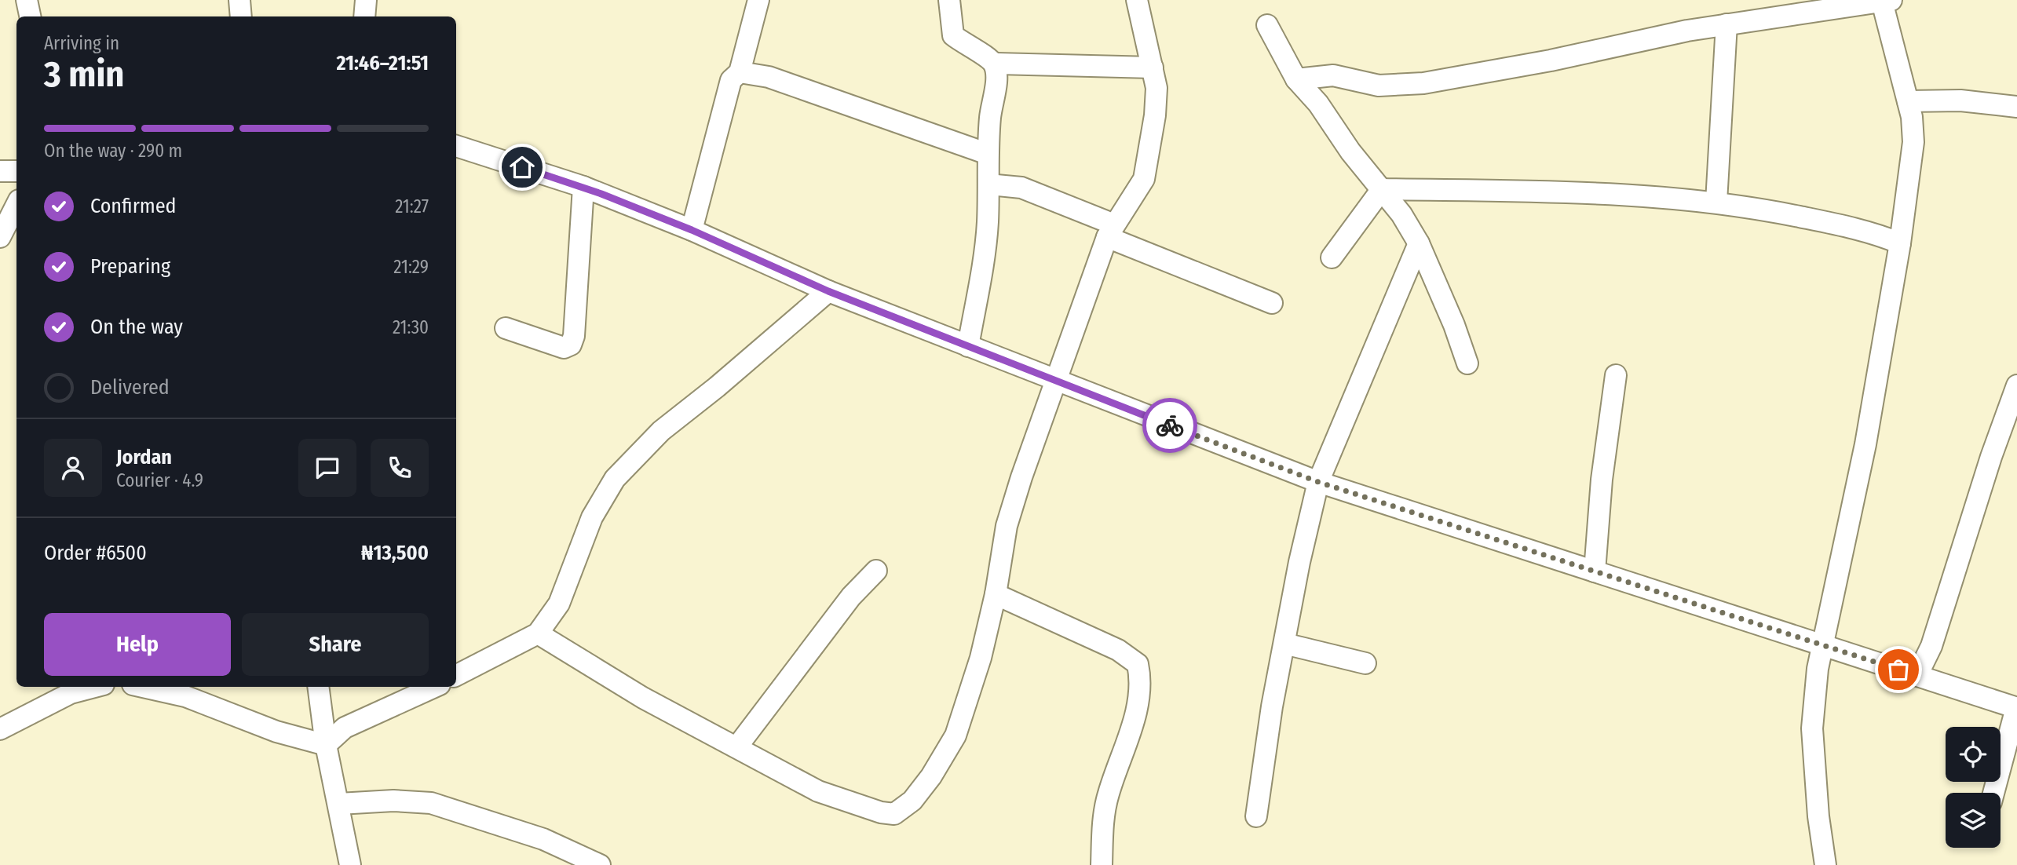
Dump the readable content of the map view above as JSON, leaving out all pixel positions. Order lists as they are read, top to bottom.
{
  "page": {
    "heading": ["3 min", "Arriving in", "21:46–21:51"],
    "panel": [
      "Jordan",
      "Courier · 4.9",
      "Order #6500",
      "₦13,500"
    ],
    "bar": "On the way · 290 m",
    "list": [
      ["Confirmed", "21:27"],
      ["Preparing", "21:29"],
      ["On the way", "21:30"],
      "Delivered"
    ],
    "buttons": ["Help", "Share"]
  }
}
